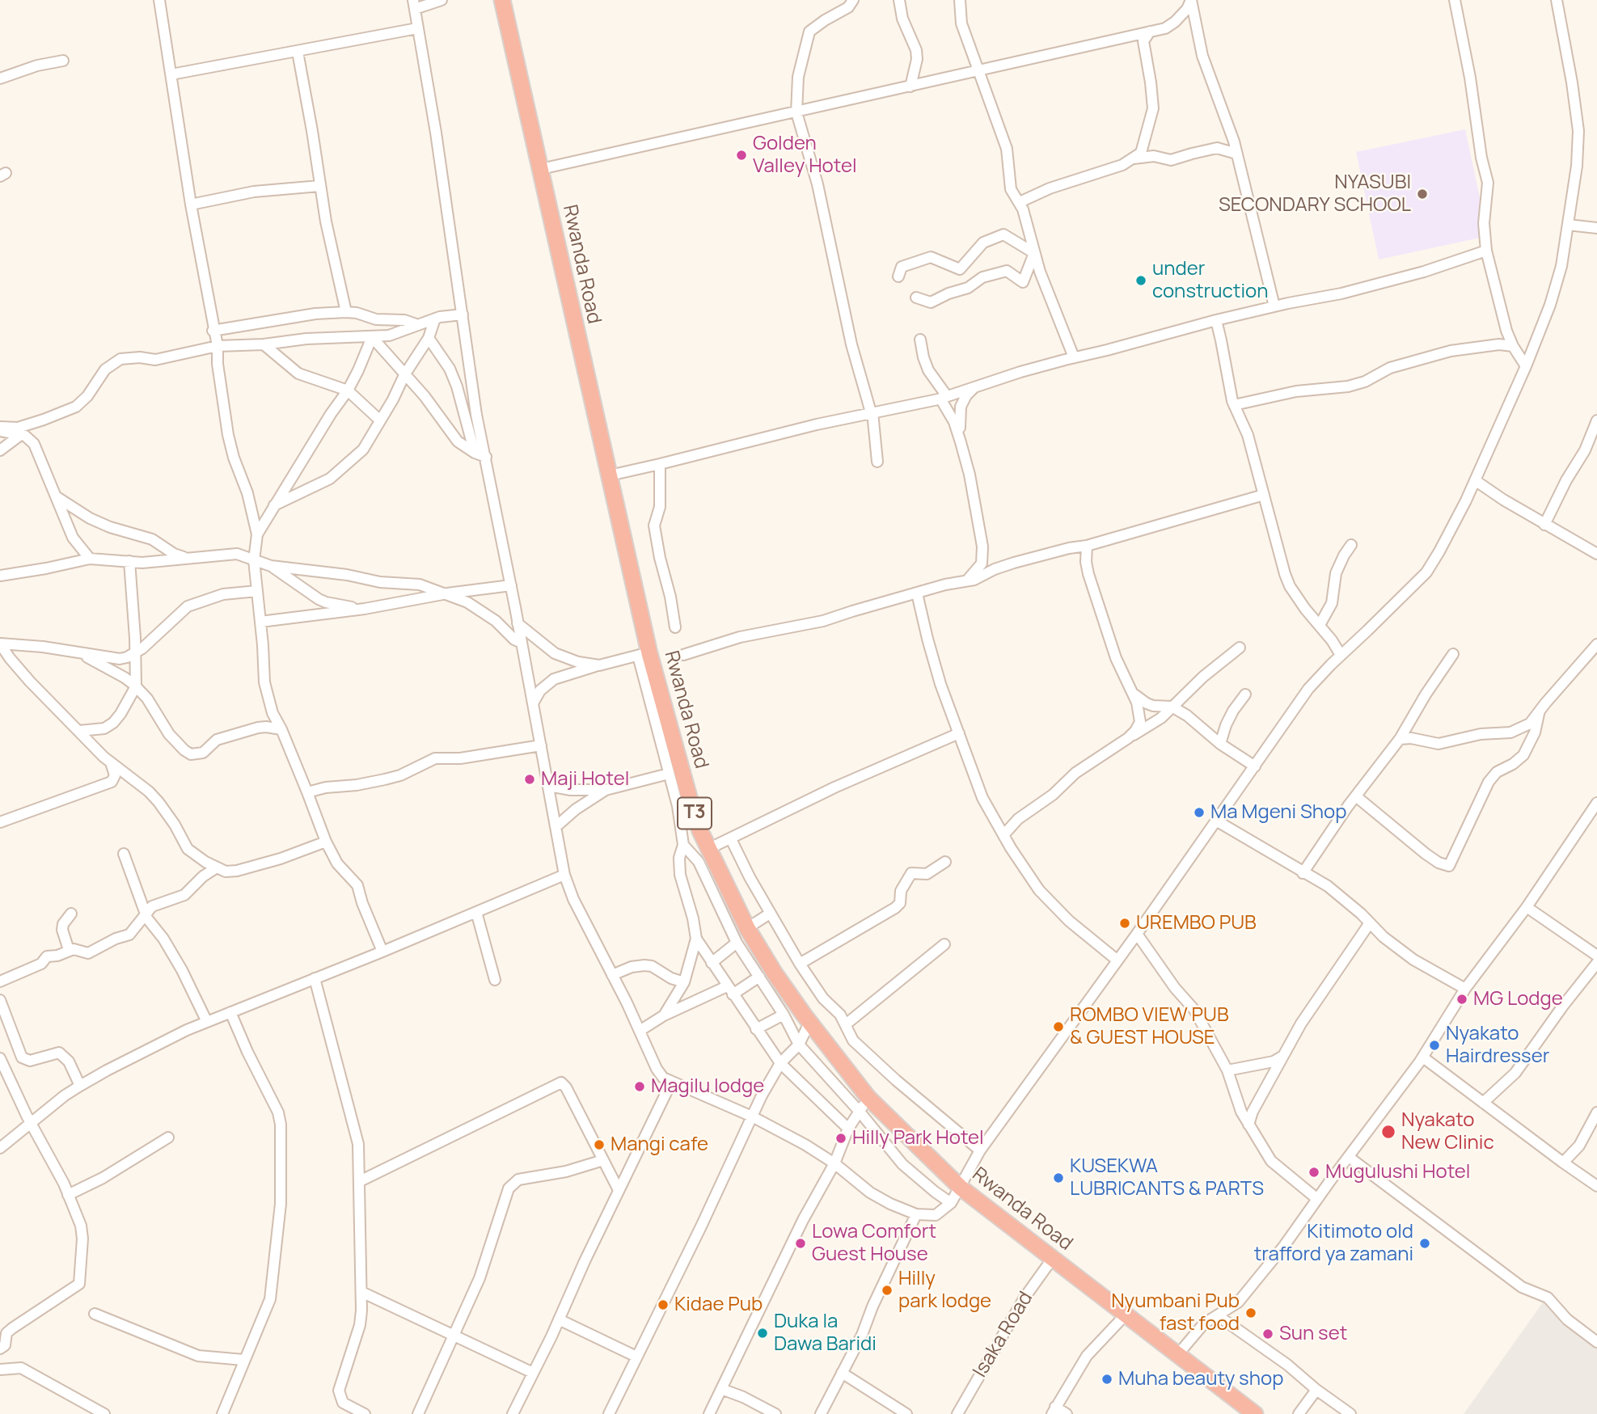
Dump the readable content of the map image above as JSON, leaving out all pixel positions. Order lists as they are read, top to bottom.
{
  "streets": {
    "highway": ["Rwanda Road", "T3"],
    "street": ["Isaka Road"]
  },
  "crossings": [
    ["Rwanda Road", "Isaka Road"]
  ],
  "places": [
    "Golden Valley Hotel",
    "NYASUBI SECONDARY SCHOOL",
    "under construction",
    "Maji Hotel",
    "Ma Mgeni Shop",
    "UREMBO PUB",
    "MG Lodge",
    "ROMBO VIEW PUB & GUEST HOUSE",
    "Nyakato Hairdresser",
    "Magilu lodge",
    "Nyakato New Clinic",
    "Hilly Park Hotel",
    "Mangi cafe",
    "Mugulushi Hotel",
    "KUSEKWA LUBRICANTS & PARTS",
    "Lowa Comfort Guest House",
    "Kitimoto old trafford ya zamani",
    "Hilly park lodge",
    "Kidae Pub",
    "Nyumbani Pub fast food",
    "Duka la Dawa Baridi",
    "Sun set",
    "Muha beauty shop"
  ]
}
